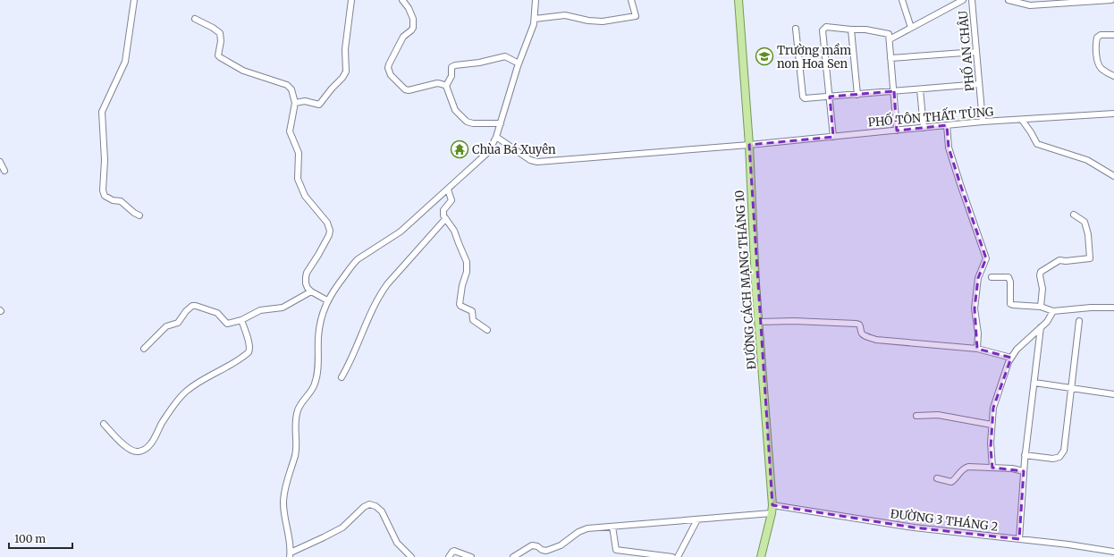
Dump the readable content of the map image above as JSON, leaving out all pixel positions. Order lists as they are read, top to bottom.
{
  "streets": {
    "main road": ["ĐƯỜNG CÁCH MẠNG THÁNG 10"],
    "street": ["PHỐ AN CHÂU", "PHỐ TÔN THẤT TÙNG", "ĐƯỜNG 3 THÁNG 2"]
  },
  "crossings": [
    ["PHỐ AN CHÂU", "PHỐ TÔN THẤT TÙNG"],
    ["PHỐ TÔN THẤT TÙNG", "ĐƯỜNG CÁCH MẠNG THÁNG 10"],
    ["ĐƯỜNG CÁCH MẠNG THÁNG 10", "ĐƯỜNG 3 THÁNG 2"]
  ],
  "places": {
    "school or university": ["Trường mầm non Hoa Sen"],
    "temple": ["Chùa Bá Xuyên"]
  },
  "scale_bar": "100 m"
}
